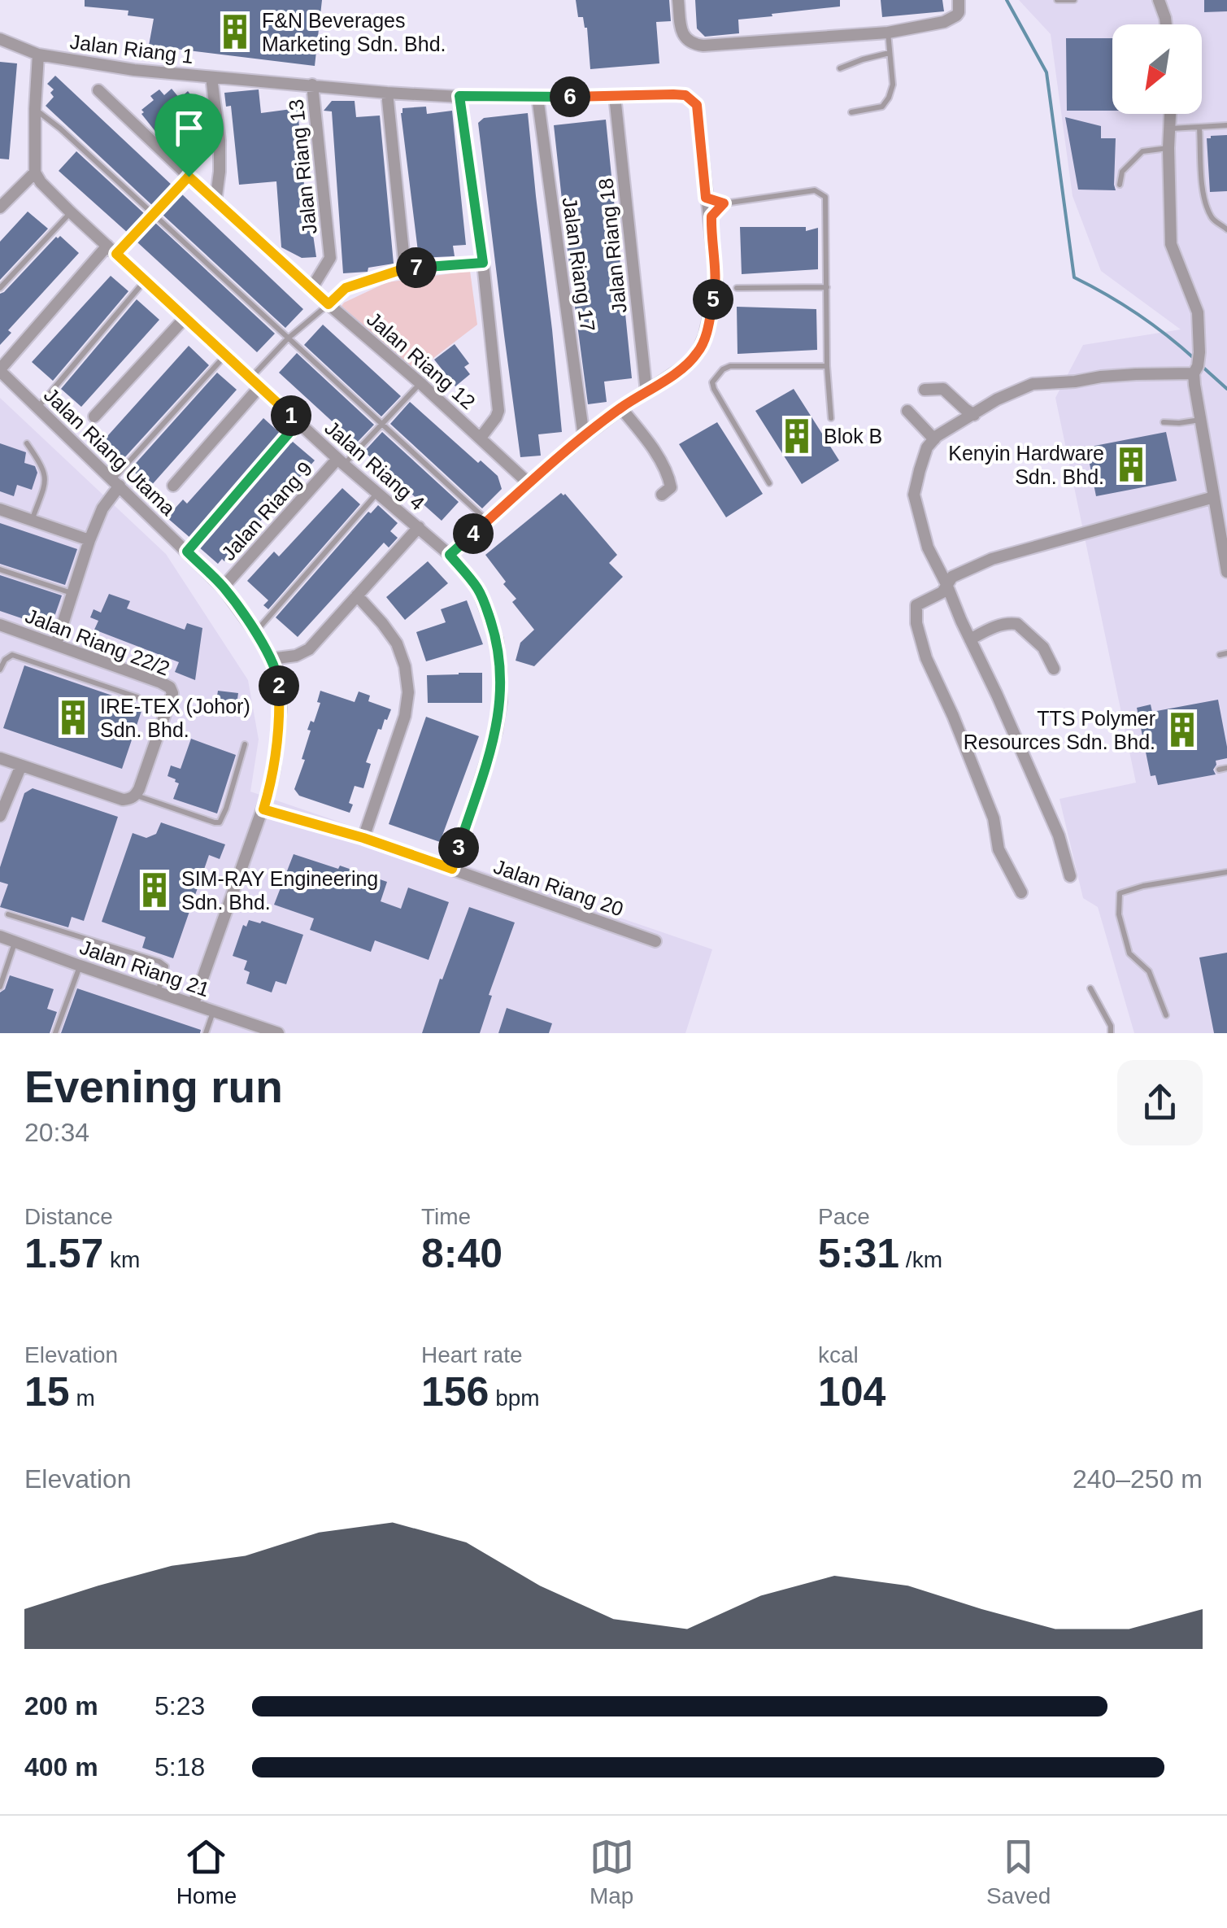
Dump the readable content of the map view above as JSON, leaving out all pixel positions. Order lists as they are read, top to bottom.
{
  "streets": {
    "street": [
      "Jalan Riang 1",
      "Jalan Riang 13",
      "Jalan Riang 18",
      "Jalan Riang 17",
      "Jalan Riang 12",
      "Jalan Riang Utama",
      "Jalan Riang 4",
      "Jalan Riang 9",
      "Jalan Riang 22/2",
      "Jalan Riang 20",
      "Jalan Riang 21"
    ]
  },
  "crossings": [
    ["Jalan Riang 1", "Jalan Riang 13"],
    ["Jalan Riang 1", "Jalan Riang 18"],
    ["Jalan Riang 1", "Jalan Riang 17"],
    ["Jalan Riang 13", "Jalan Riang 12"],
    ["Jalan Riang Utama", "Jalan Riang 9"],
    ["Jalan Riang Utama", "Jalan Riang 20"],
    ["Jalan Riang Utama", "Jalan Riang 21"],
    ["Jalan Riang 4", "Jalan Riang 9"],
    ["Jalan Riang 4", "Jalan Riang 20"]
  ],
  "places": {
    "building": [
      "F&N Beverages Marketing Sdn. Bhd.",
      "Blok B",
      "Kenyin Hardware Sdn. Bhd.",
      "IRE-TEX (Johor) Sdn. Bhd.",
      "TTS Polymer Resources Sdn. Bhd.",
      "SIM-RAY Engineering Sdn. Bhd."
    ]
  },
  "north": "bottom left",
  "page": {
    "pins": [
      "6",
      "7",
      "5",
      "1",
      "4",
      "2",
      "3"
    ],
    "heading": ["Evening run", "20:34"],
    "stats": [
      ["Distance", "1.57 km"],
      ["Time", "8:40"],
      ["Pace", "5:31 /km"],
      ["Elevation", "15 m"],
      ["Heart rate", "156 bpm"],
      ["kcal", "104"]
    ],
    "chart": ["Elevation", "240–250 m"],
    "list": [
      {
        "name": "200 m",
        "note": "5:23"
      },
      {
        "name": "400 m",
        "note": "5:18"
      }
    ],
    "tabs": ["Home", "Map", "Saved"]
  }
}
